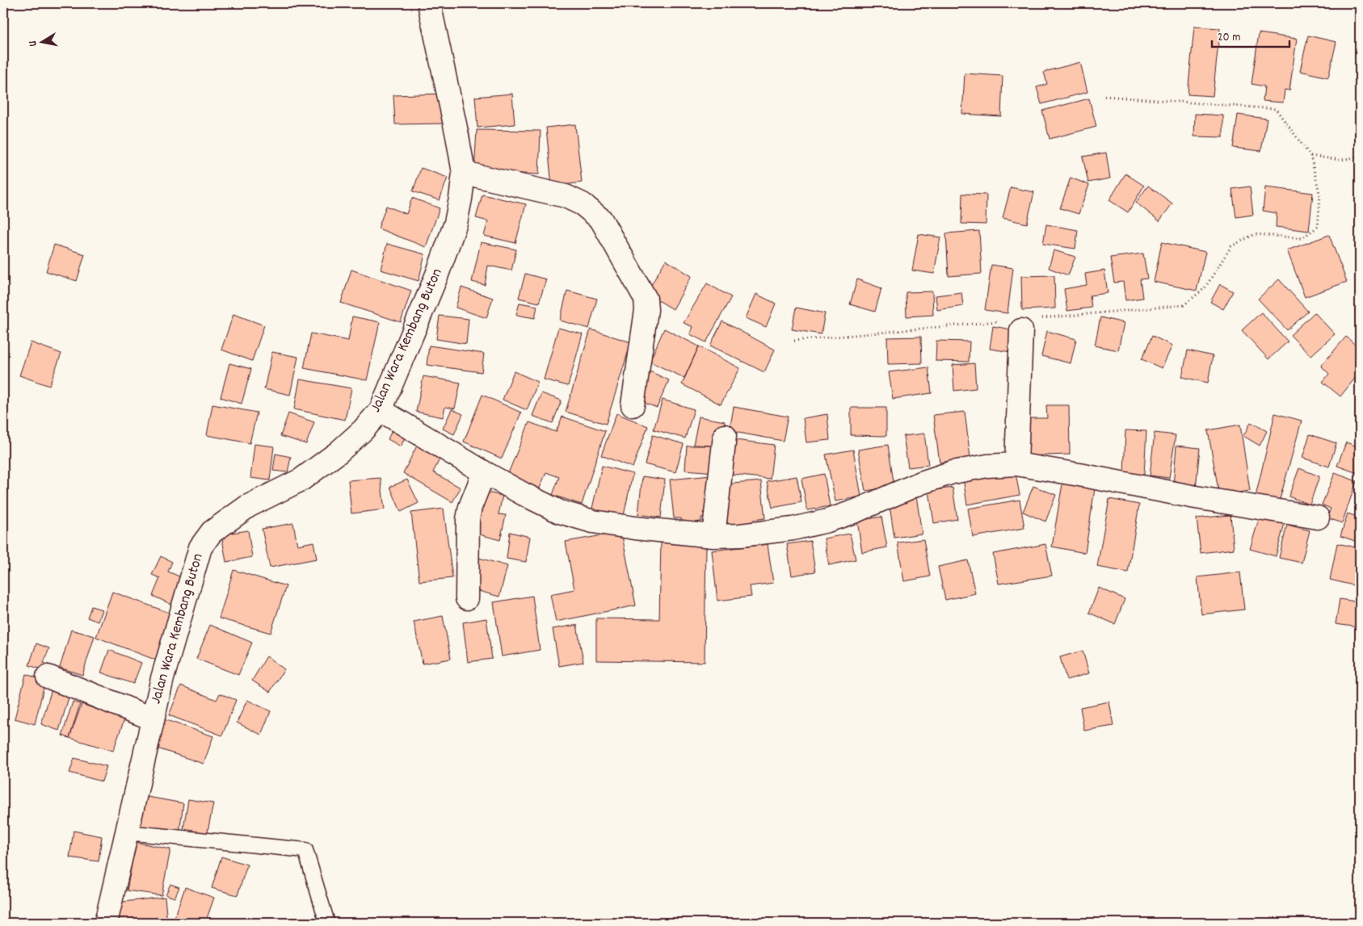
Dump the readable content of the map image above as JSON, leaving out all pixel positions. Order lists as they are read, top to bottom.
{
  "streets": {
    "street": ["Jalan Wara Kembang Buton"]
  },
  "scale_bar": "20 m",
  "north": "left"
}
